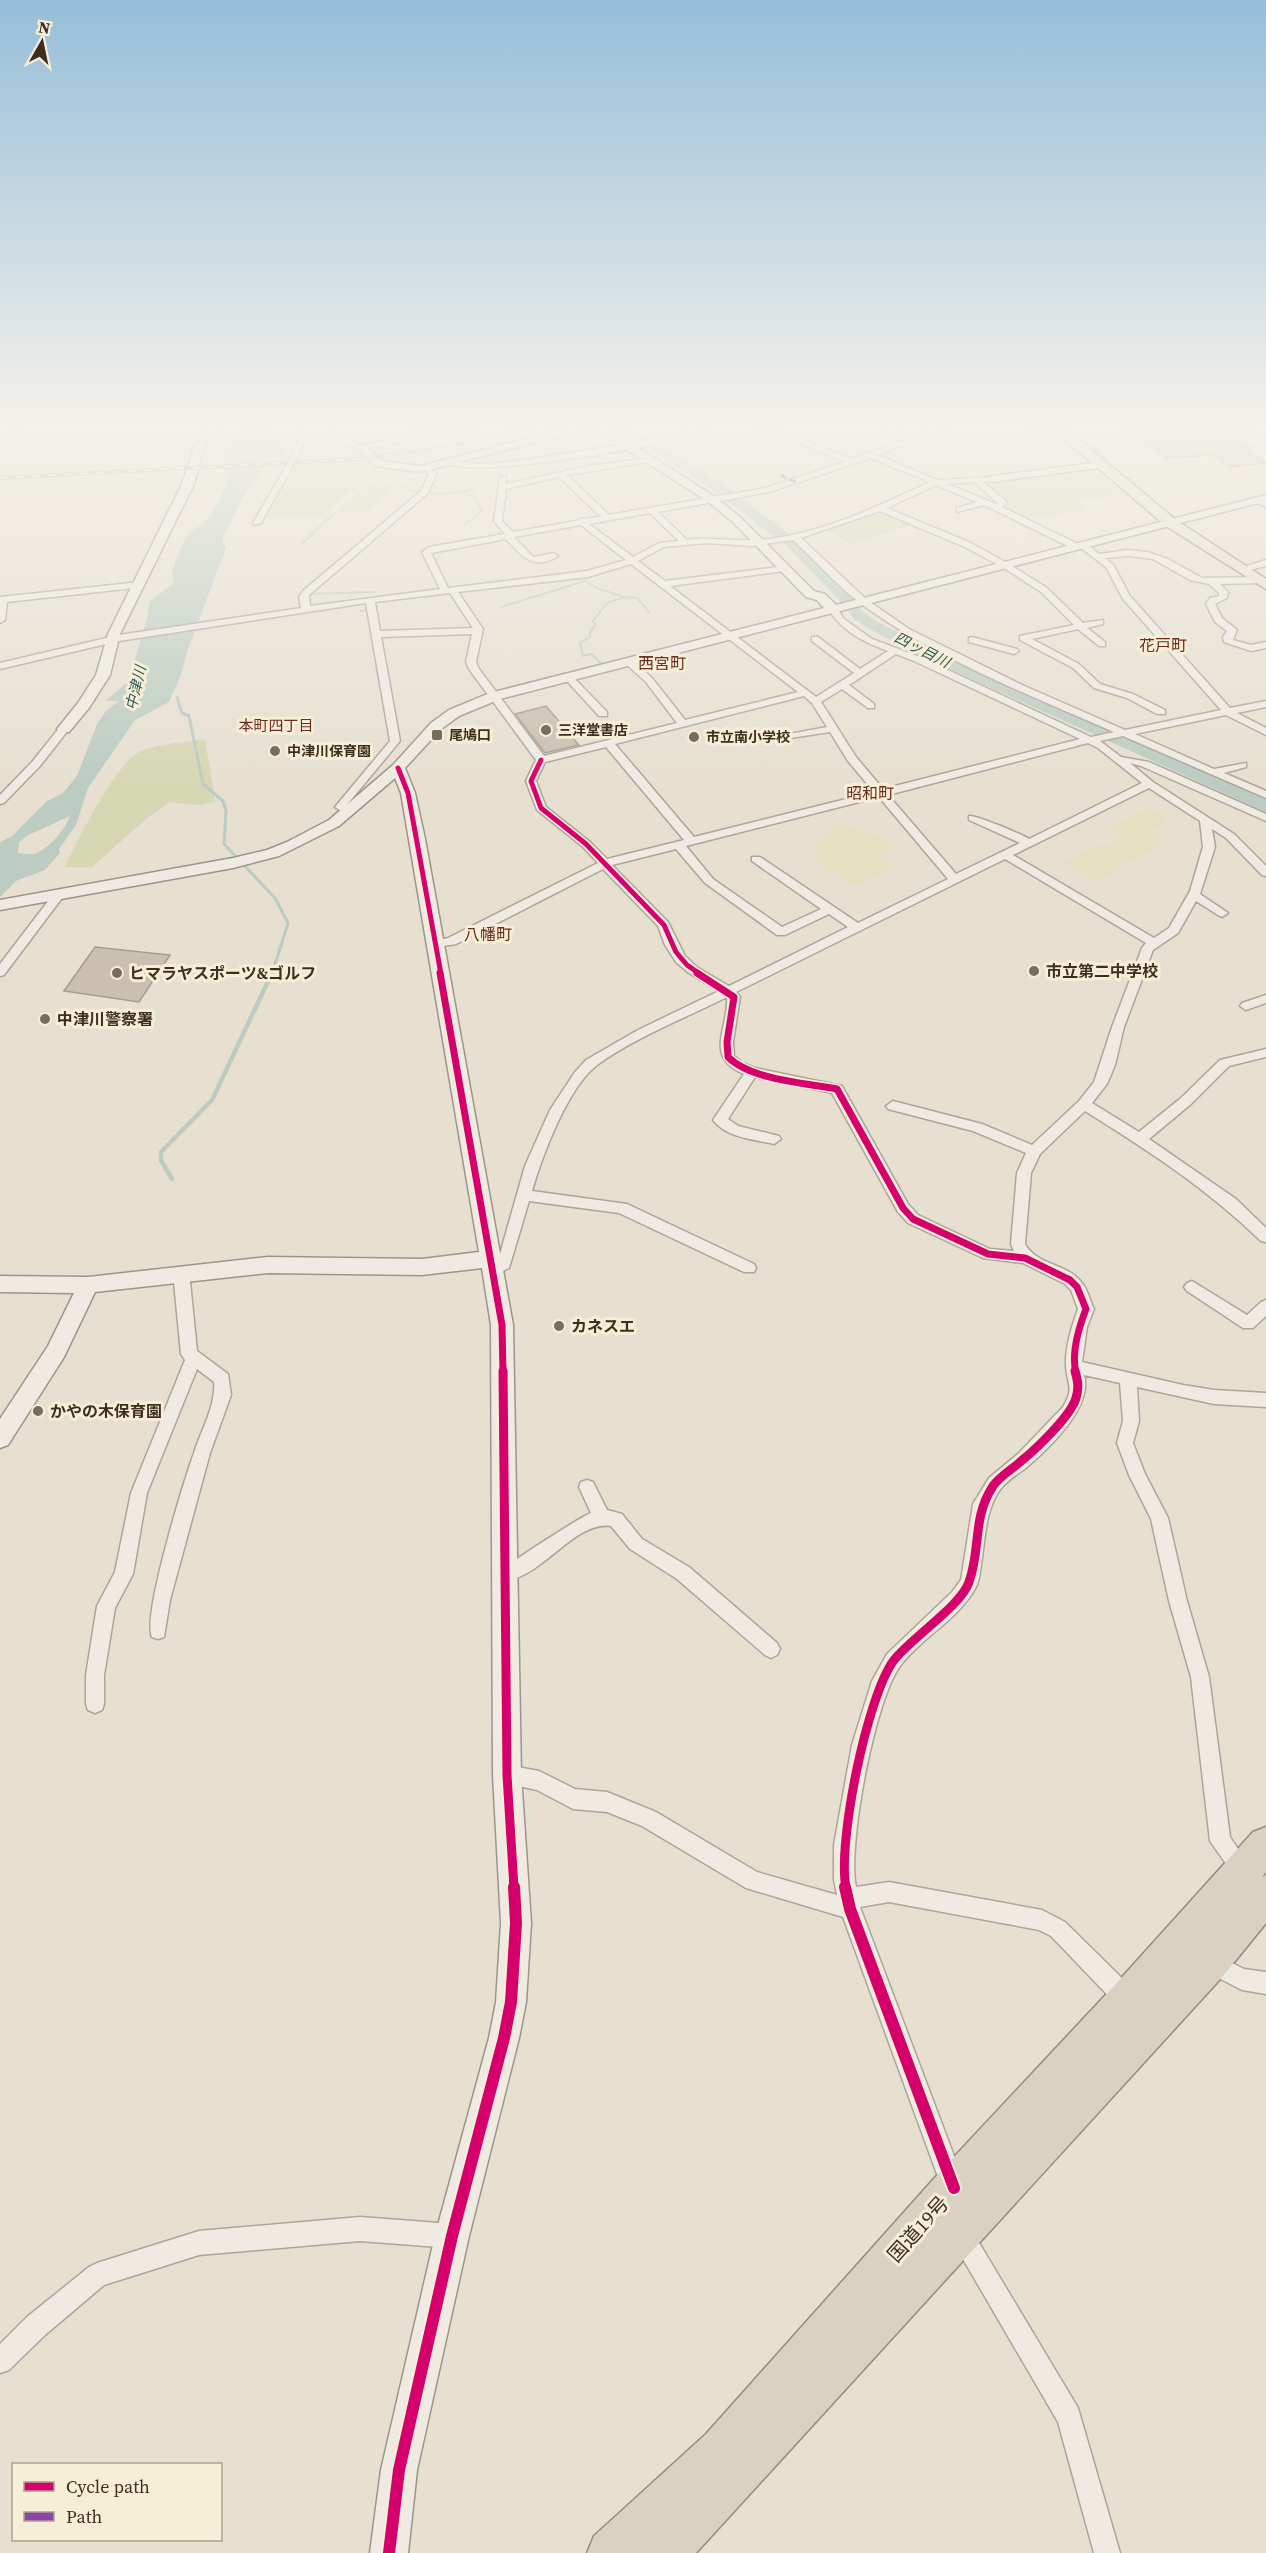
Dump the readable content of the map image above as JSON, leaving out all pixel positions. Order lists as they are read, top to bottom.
{
  "streets": {
    "highway": ["国道19号"]
  },
  "districts": [
    "花戸町",
    "西宮町",
    "本町四丁目",
    "昭和町",
    "八幡町"
  ],
  "water": ["四ッ目川", "中津川"],
  "places": {
    "other": [
      "三洋堂書店",
      "市立南小学校",
      "中津川保育園",
      "市立第二中学校",
      "ヒマラヤスポーツ&ゴルフ",
      "中津川警察署",
      "カネスエ",
      "かやの木保育園"
    ],
    "transit": ["尾鳩口"]
  },
  "legend": ["Cycle path", "Path"],
  "north": "top"
}
